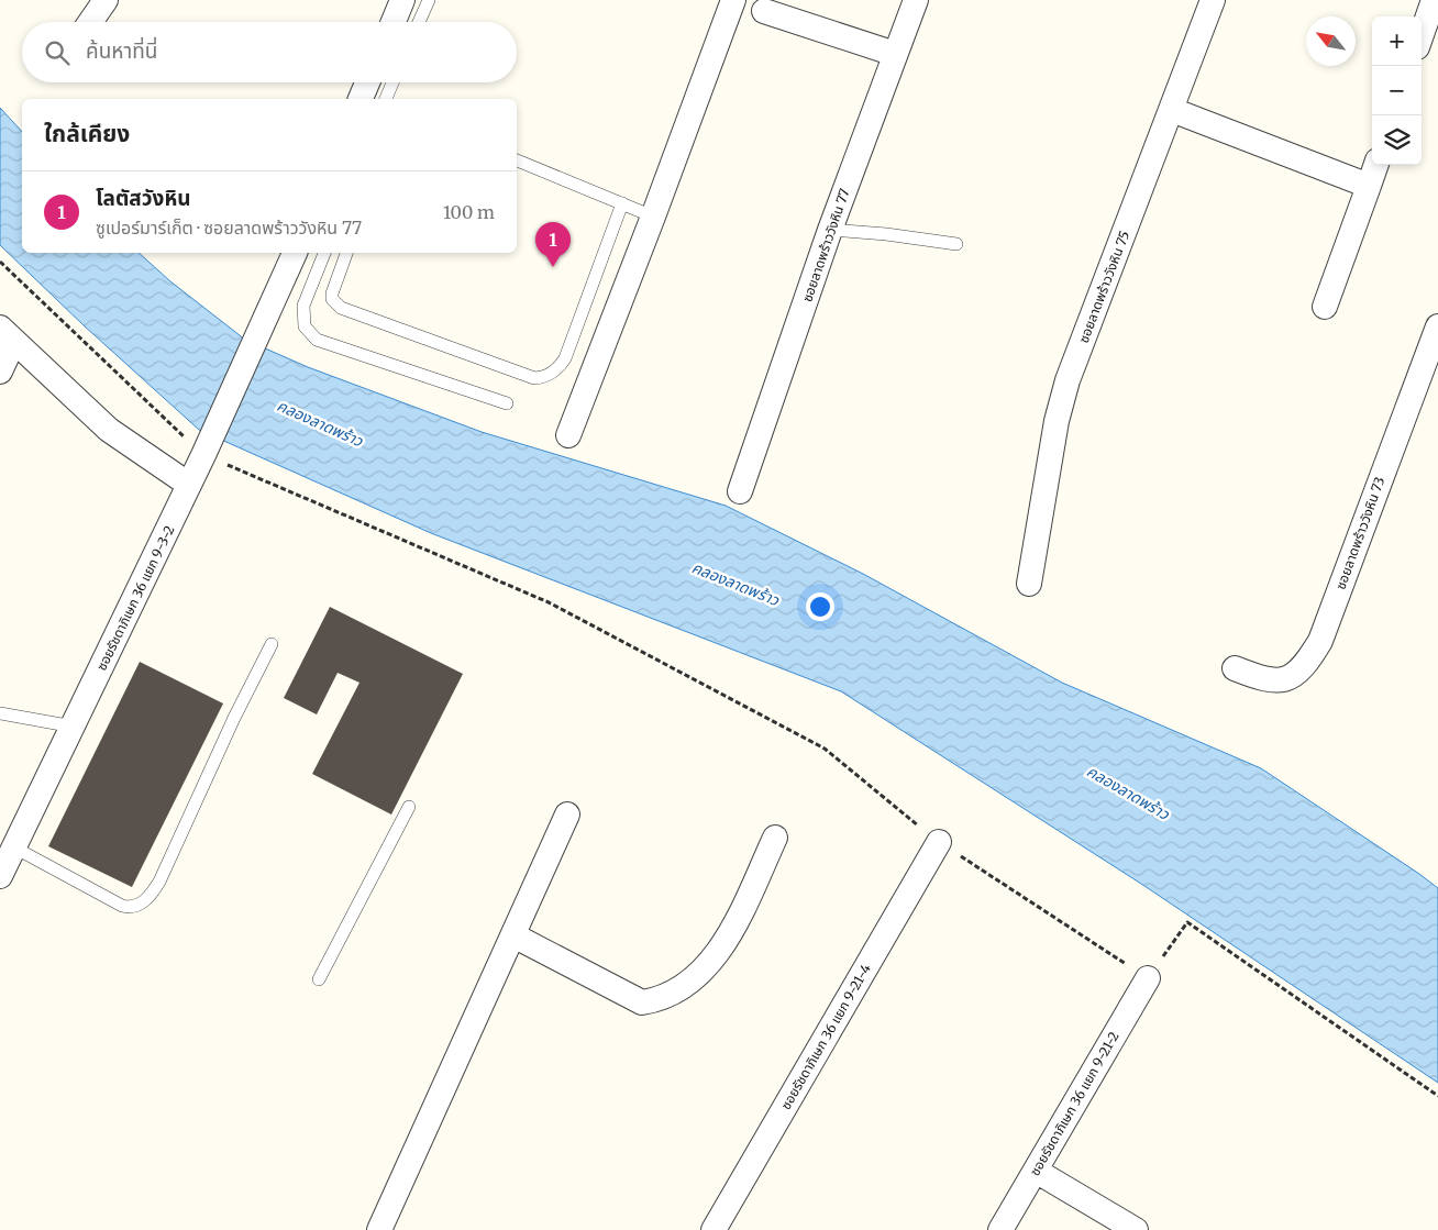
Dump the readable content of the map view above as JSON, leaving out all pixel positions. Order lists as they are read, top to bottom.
{
  "streets": {
    "street": [
      "ซอยลาดพร้าววังหิน 77",
      "ซอยลาดพร้าววังหิน 75",
      "ซอยลาดพร้าววังหิน 73",
      "ซอยรัชดาภิเษก 36 แยก 9-3-2",
      "ซอยรัชดาภิเษก 36 แยก 9-21-4",
      "ซอยรัชดาภิเษก 36 แยก 9-21-2"
    ]
  },
  "water": ["คลองลาดพร้าว"],
  "north": "top left",
  "page": {
    "map_buttons": ["+", "−"],
    "search": "ค้นหาที่นี่",
    "heading": "ใกล้เคียง",
    "list": [
      {
        "mark": "1",
        "name": "โลตัสวังหิน",
        "note": "ซูเปอร์มาร์เก็ต · ซอยลาดพร้าววังหิน 77",
        "value": "100 m"
      }
    ],
    "pins": "1"
  }
}
